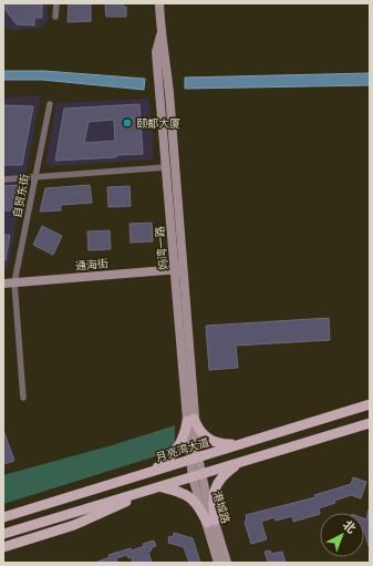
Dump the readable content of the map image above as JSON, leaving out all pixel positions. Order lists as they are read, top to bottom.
{
  "streets": {
    "main road": ["月亮湾大道"],
    "street": [
      "自贸东街",
      "妈湾一路",
      "通海街",
      "港城路"
    ]
  },
  "crossings": [
    ["自贸东街", "通海街"],
    ["妈湾一路", "通海街"],
    ["妈湾一路", "月亮湾大道"],
    ["妈湾一路", "港城路"],
    ["月亮湾大道", "港城路"]
  ],
  "places": ["颐都大厦"],
  "north": "top right"
}
